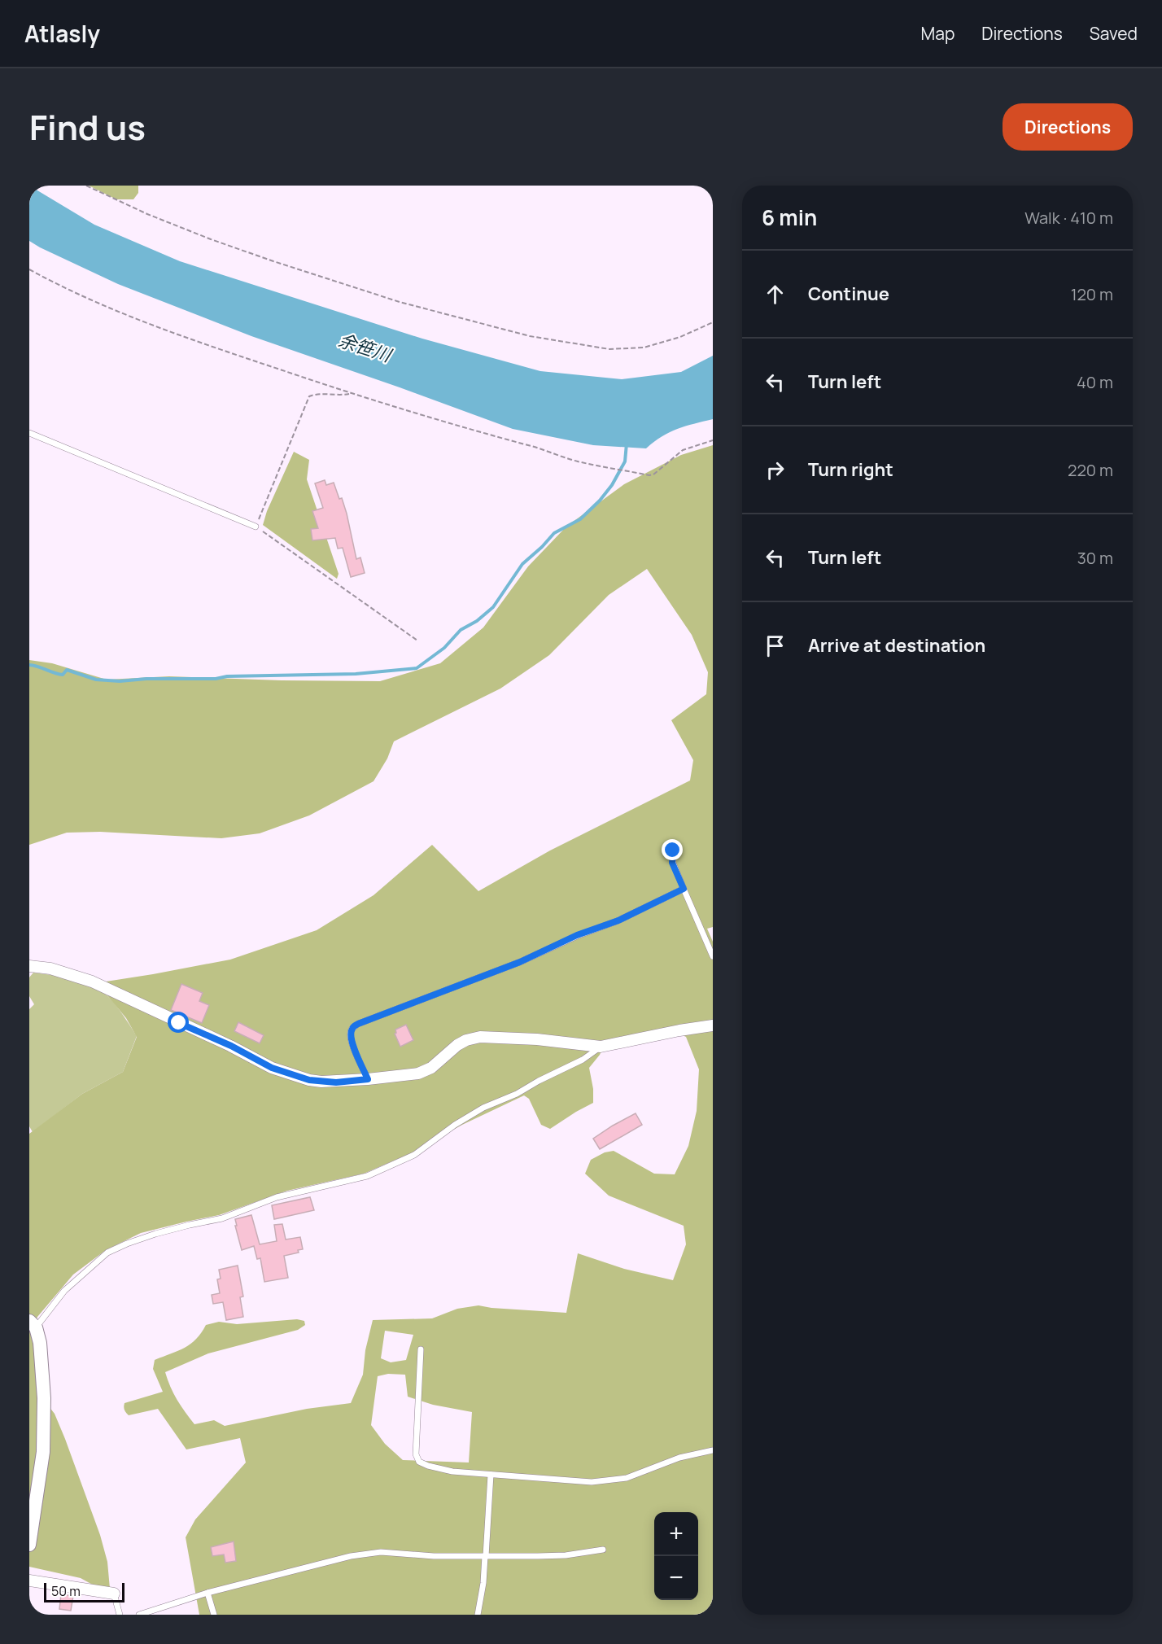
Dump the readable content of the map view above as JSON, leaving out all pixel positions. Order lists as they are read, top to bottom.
{
  "water": ["余笹川"],
  "scale_bar": "50 m",
  "page": {
    "header": "Atlasly",
    "nav": ["Map", "Directions", "Saved"],
    "title": "Find us",
    "buttons": "Directions",
    "heading": ["6 min", "Walk · 410 m"],
    "list": [
      ["Continue", "120 m"],
      ["Turn left", "40 m"],
      ["Turn right", "220 m"],
      ["Turn left", "30 m"],
      "Arrive at destination"
    ],
    "map_buttons": ["+", "−"],
    "scale": "50 m"
  }
}
